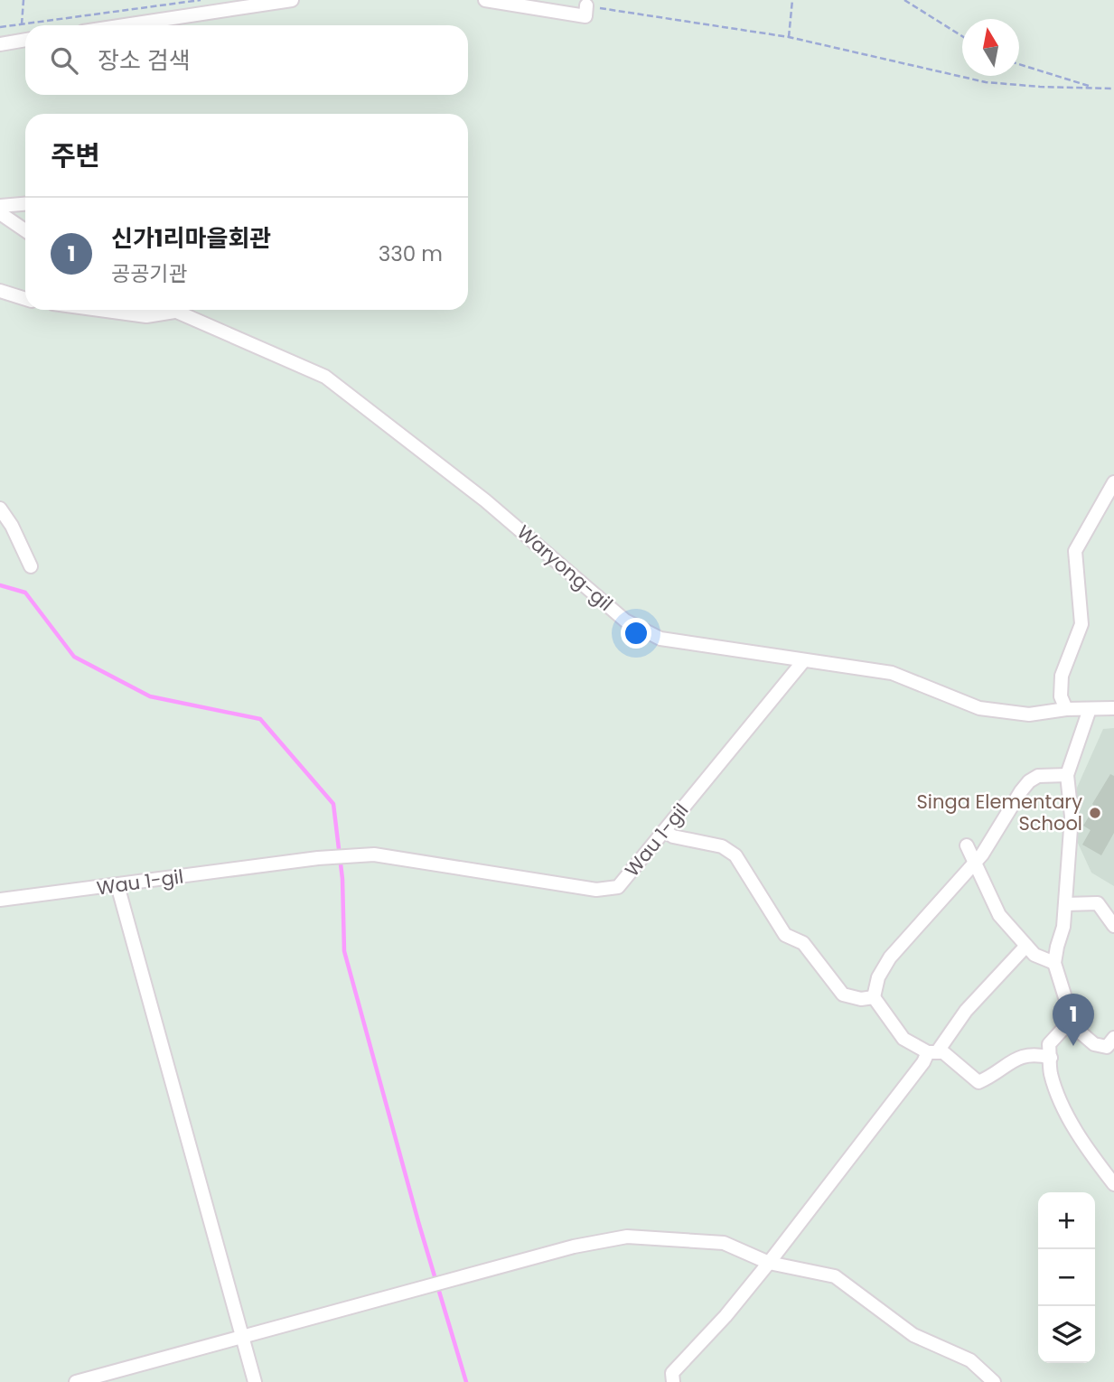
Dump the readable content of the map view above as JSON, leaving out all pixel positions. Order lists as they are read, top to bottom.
{
  "streets": {
    "street": ["Waryong-gil", "Wau 1-gil"]
  },
  "crossings": [
    ["Waryong-gil", "Wau 1-gil"]
  ],
  "places": ["Singa Elementary School"],
  "north": "top",
  "page": {
    "search": "장소 검색",
    "heading": "주변",
    "list": [
      {
        "mark": "1",
        "name": "신가1리마을회관",
        "note": "공공기관",
        "value": "330 m"
      }
    ],
    "pins": "1",
    "map_buttons": ["+", "−"]
  }
}
